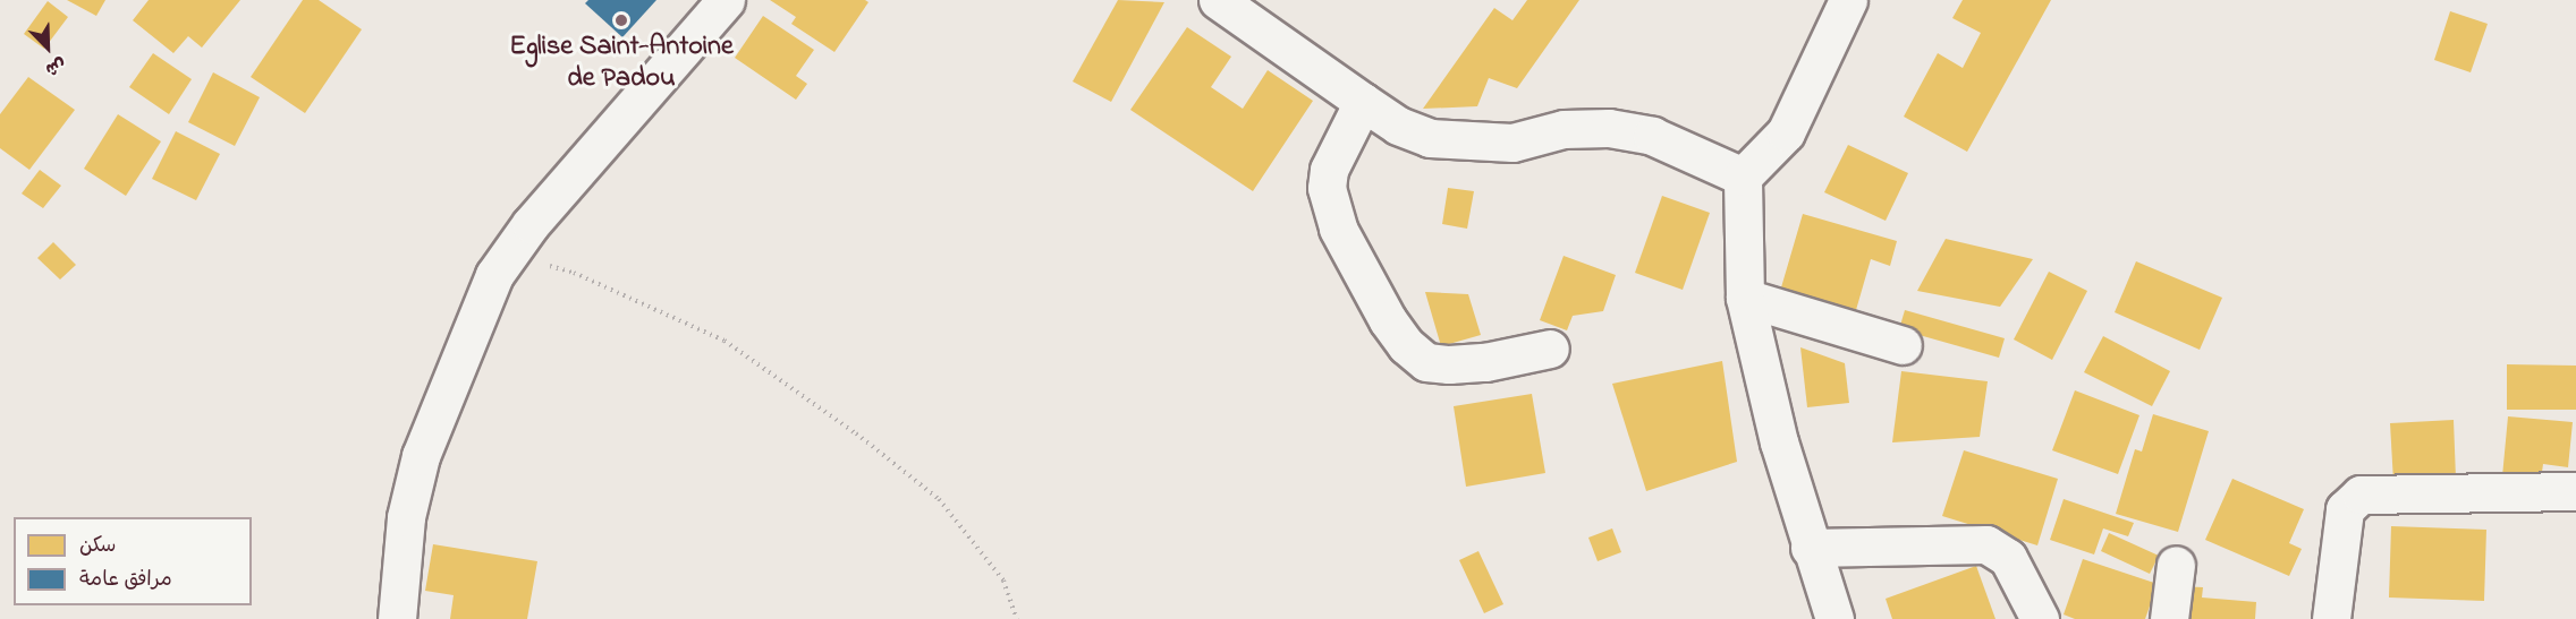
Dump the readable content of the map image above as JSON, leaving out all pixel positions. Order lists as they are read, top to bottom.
{
  "places": ["Eglise Saint-Antoine de Padou"],
  "legend": ["سكن", "مرافق عامة"],
  "north": "bottom right"
}
